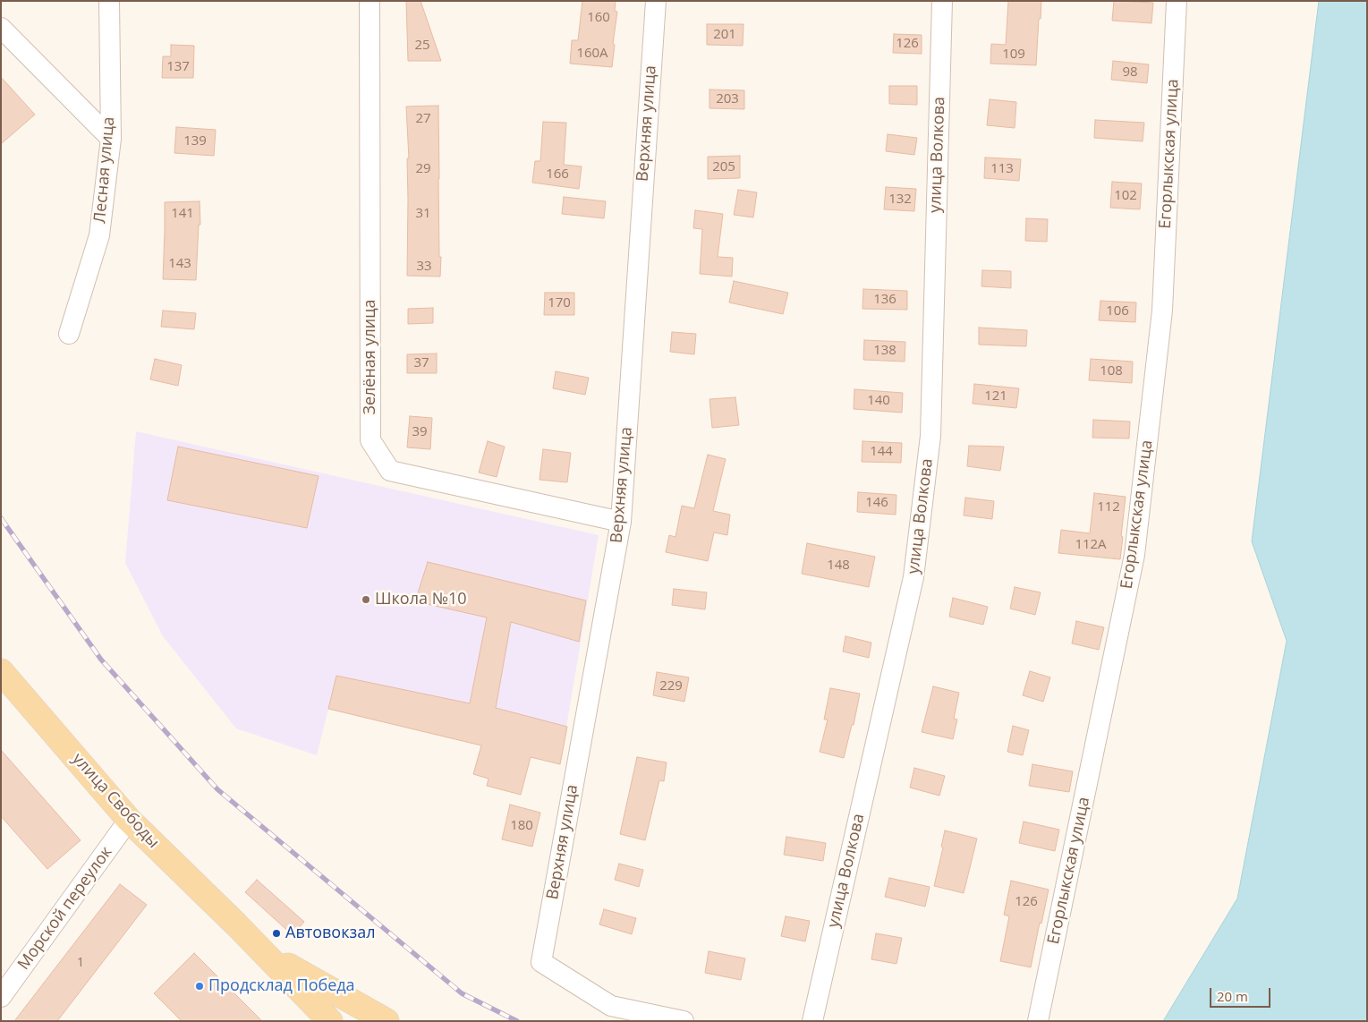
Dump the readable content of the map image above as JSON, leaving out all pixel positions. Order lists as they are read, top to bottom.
{
  "streets": {
    "main road": ["улица Свободы"],
    "street": [
      "Верхняя улица",
      "Егорлыкская улица",
      "улица Волкова",
      "Лесная улица",
      "Зелёная улица",
      "Морской переулок"
    ]
  },
  "crossings": [
    ["Верхняя улица", "Зелёная улица"],
    ["улица Свободы", "Морской переулок"]
  ],
  "places": ["Школа №10", "Автовокзал", "Продсклад Победа"],
  "house_numbers": [
    "160",
    "201",
    "126",
    "25",
    "160А",
    "109",
    "137",
    "98",
    "203",
    "27",
    "139",
    "205",
    "29",
    "113",
    "166",
    "102",
    "132",
    "141",
    "31",
    "143",
    "33",
    "136",
    "170",
    "106",
    "138",
    "37",
    "108",
    "121",
    "140",
    "39",
    "144",
    "146",
    "112",
    "112А",
    "148",
    "229",
    "180",
    "126",
    "1"
  ],
  "scale_bar": "20 m"
}
